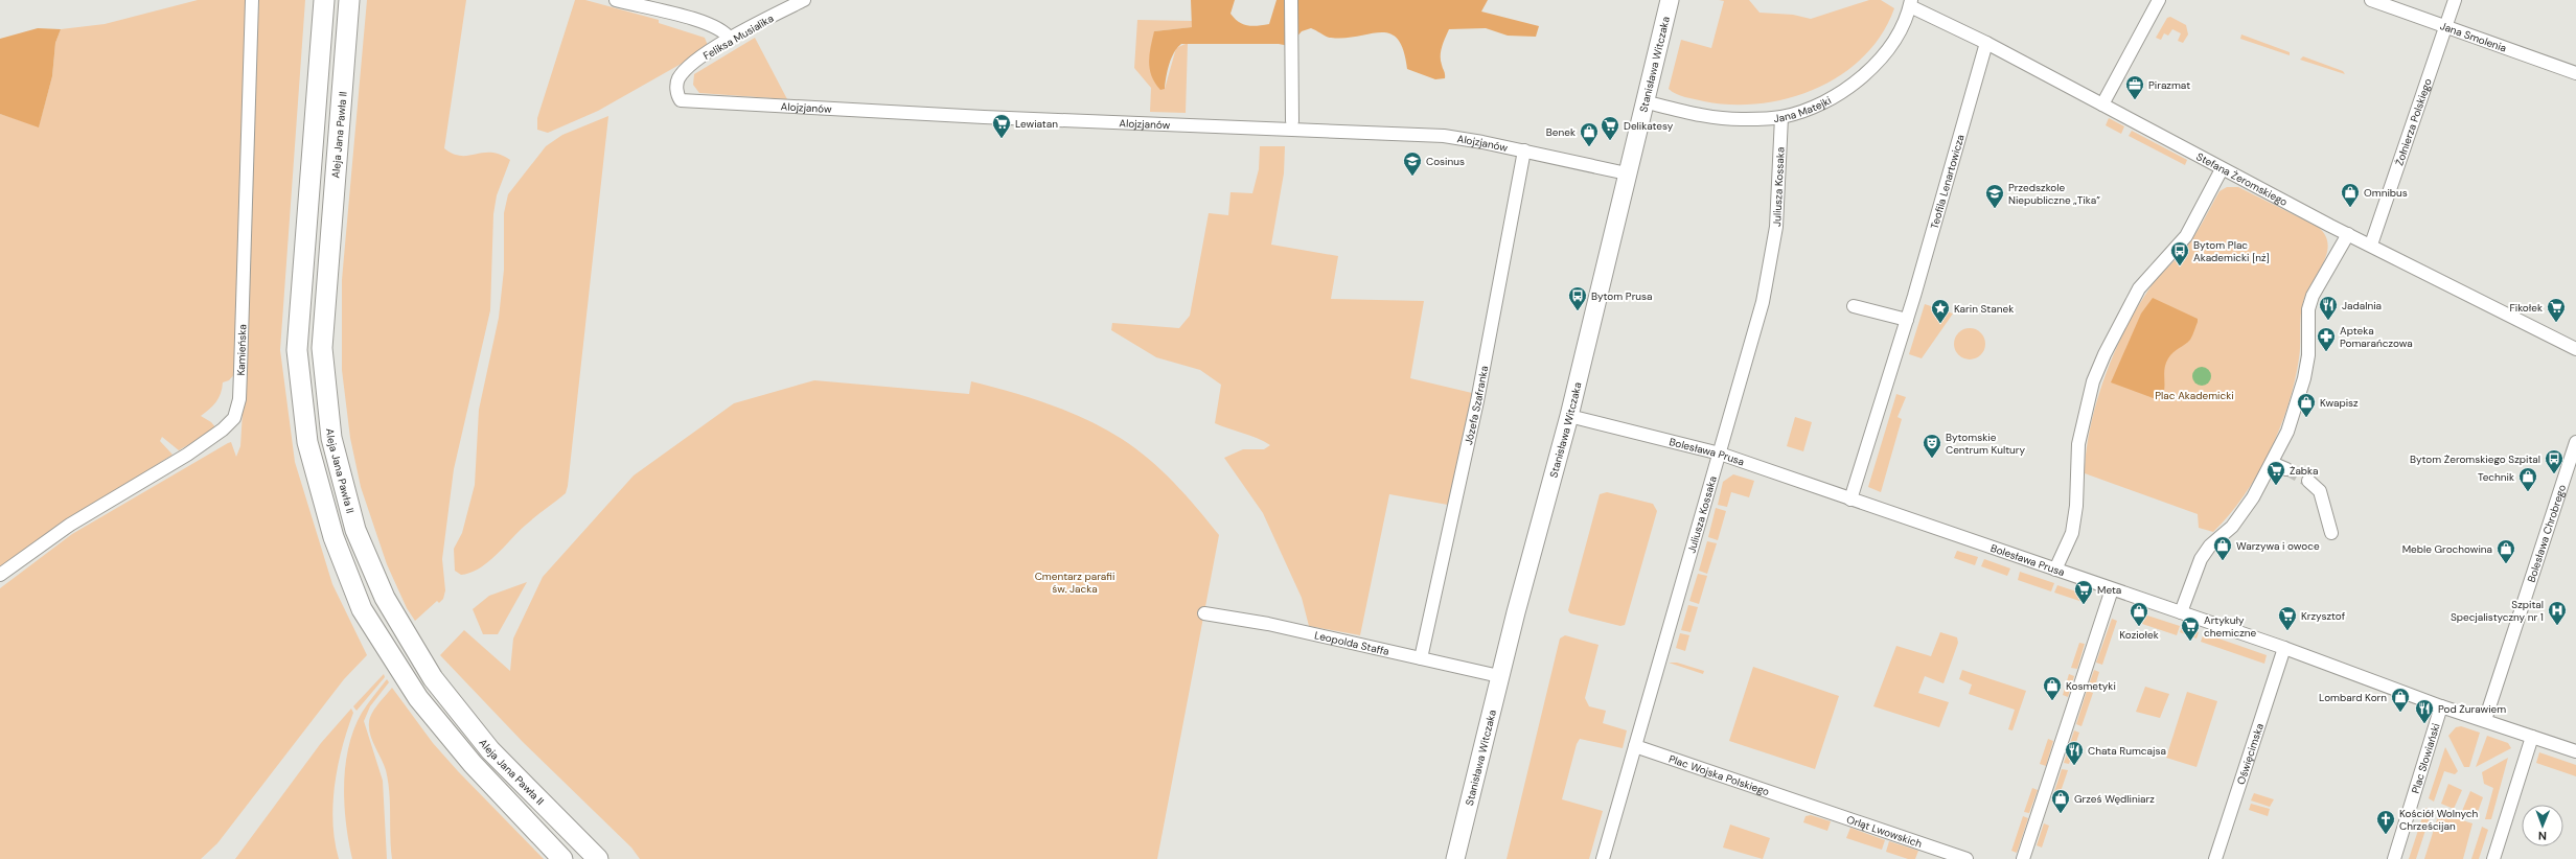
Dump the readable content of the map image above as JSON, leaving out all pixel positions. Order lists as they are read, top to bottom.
{
  "streets": {
    "main road": ["Aleja Jana Pawła II"],
    "street": [
      "Feliksa Musialika",
      "Jana Smolenia",
      "Stanisława Witczaka",
      "Alojzjanów",
      "Jana Matejki",
      "Żołnierza Polskiego",
      "Stefana Żeromskiego",
      "Teofila Lenartowicza",
      "Juliusza Kossaka",
      "Kamieńska",
      "Józefa Szafranka",
      "Bolesława Prusa",
      "Bolesława Chrobrego",
      "Leopolda Staffa",
      "Oświęcimska",
      "Plac Słowiański",
      "Plac Wojska Polskiego",
      "Orląt Lwowskich"
    ]
  },
  "crossings": [
    ["Feliksa Musialika", "Alojzjanów"],
    ["Jana Smolenia", "Żołnierza Polskiego"],
    ["Stanisława Witczaka", "Alojzjanów"],
    ["Stanisława Witczaka", "Jana Matejki"],
    ["Stanisława Witczaka", "Bolesława Prusa"],
    ["Stanisława Witczaka", "Leopolda Staffa"],
    ["Alojzjanów", "Józefa Szafranka"],
    ["Jana Matejki", "Stefana Żeromskiego"],
    ["Jana Matejki", "Juliusza Kossaka"],
    ["Żołnierza Polskiego", "Stefana Żeromskiego"],
    ["Stefana Żeromskiego", "Teofila Lenartowicza"],
    ["Teofila Lenartowicza", "Bolesława Prusa"],
    ["Juliusza Kossaka", "Bolesława Prusa"],
    ["Juliusza Kossaka", "Plac Wojska Polskiego"],
    ["Józefa Szafranka", "Leopolda Staffa"],
    ["Bolesława Prusa", "Bolesława Chrobrego"],
    ["Bolesława Prusa", "Oświęcimska"],
    ["Bolesława Prusa", "Plac Słowiański"],
    ["Plac Wojska Polskiego", "Orląt Lwowskich"]
  ],
  "parks": ["Plac Akademicki", "Cmentarz parafii św. Jacka"],
  "places": {
    "office": ["Pirazmat"],
    "supermarket": [
      "Lewiatan",
      "Delikatesy",
      "Fikołek",
      "Żabka",
      "Meta",
      "Krzysztof",
      "Artykuły chemiczne"
    ],
    "shop": [
      "Benek",
      "Omnibus",
      "Kwapisz",
      "Technik",
      "Warzywa i owoce",
      "Meble Grochowina",
      "Koziołek",
      "Kosmetyki",
      "Lombard Korn",
      "Grześ Wędliniarz"
    ],
    "school or university": ["Cosinus", "Przedszkole Niepubliczne „Tika”"],
    "bus stop": ["Bytom Plac Akademicki [nż]", "Bytom Prusa", "Bytom Żeromskiego Szpital"],
    "restaurant": ["Jadalnia", "Pod Żurawiem", "Chata Rumcajsa"],
    "place": ["Karin Stanek"],
    "pharmacy": ["Apteka Pomarańczowa"],
    "theatre": ["Bytomskie Centrum Kultury"],
    "hospital": ["Szpital Specjalistyczny nr 1"],
    "church": ["Kościół Wolnych Chrześcijan"]
  },
  "north": "bottom"
}
